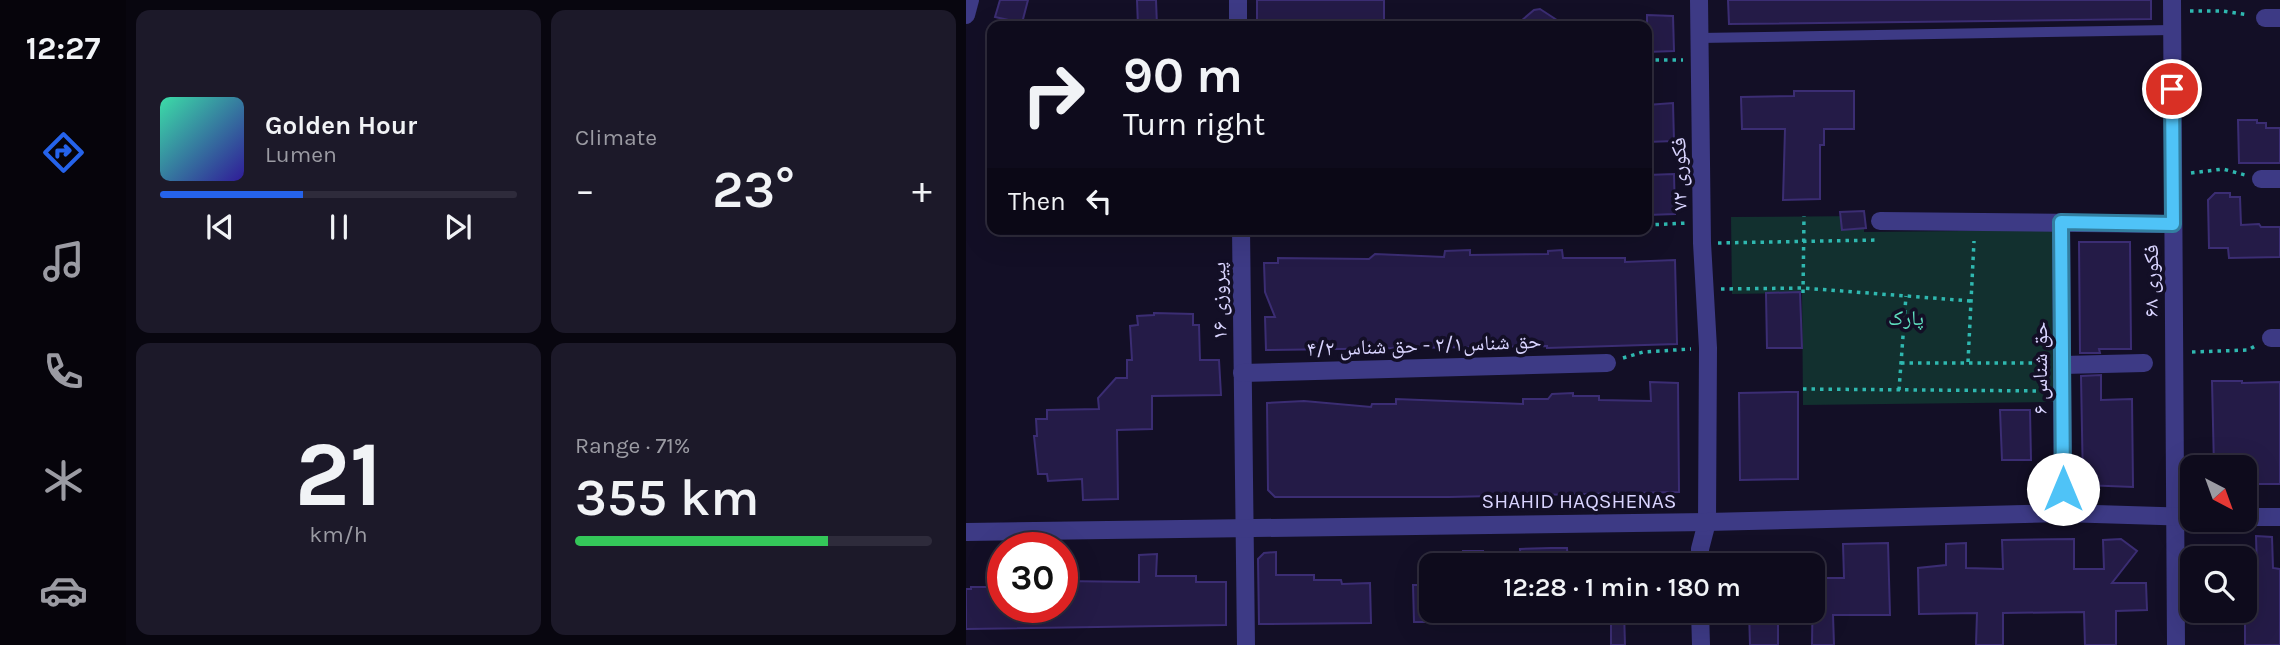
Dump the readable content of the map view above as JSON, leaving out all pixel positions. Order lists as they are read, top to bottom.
{
  "streets": {
    "street": [
      "فکوری ۷۲",
      "فکوری ۶۸",
      "پیروزی ۱۶",
      "حق شناس۲/۱ - حق شناس ۴/۲",
      "حق شناس ۶",
      "SHAHID HAQSHENAS"
    ]
  },
  "crossings": [
    ["فکوری ۷۲", "SHAHID HAQSHENAS"],
    ["پیروزی ۱۶", "حق شناس۲/۱ - حق شناس ۴/۲"],
    ["پیروزی ۱۶", "SHAHID HAQSHENAS"],
    ["حق شناس ۶", "SHAHID HAQSHENAS"]
  ],
  "parks": ["پارک"],
  "north": "bottom right",
  "page": {
    "tabs": "12:27",
    "tile": [
      "Climate",
      ["21", "km/h"],
      ["Range · 71%", "355 km"]
    ],
    "turn": ["90 m", "Turn right"],
    "song": ["Golden Hour", "Lumen"],
    "heat": ["−", "23°", "+"],
    "then": "Then",
    "limit": "30",
    "trip": "12:28 · 1 min · 180 m"
  }
}
